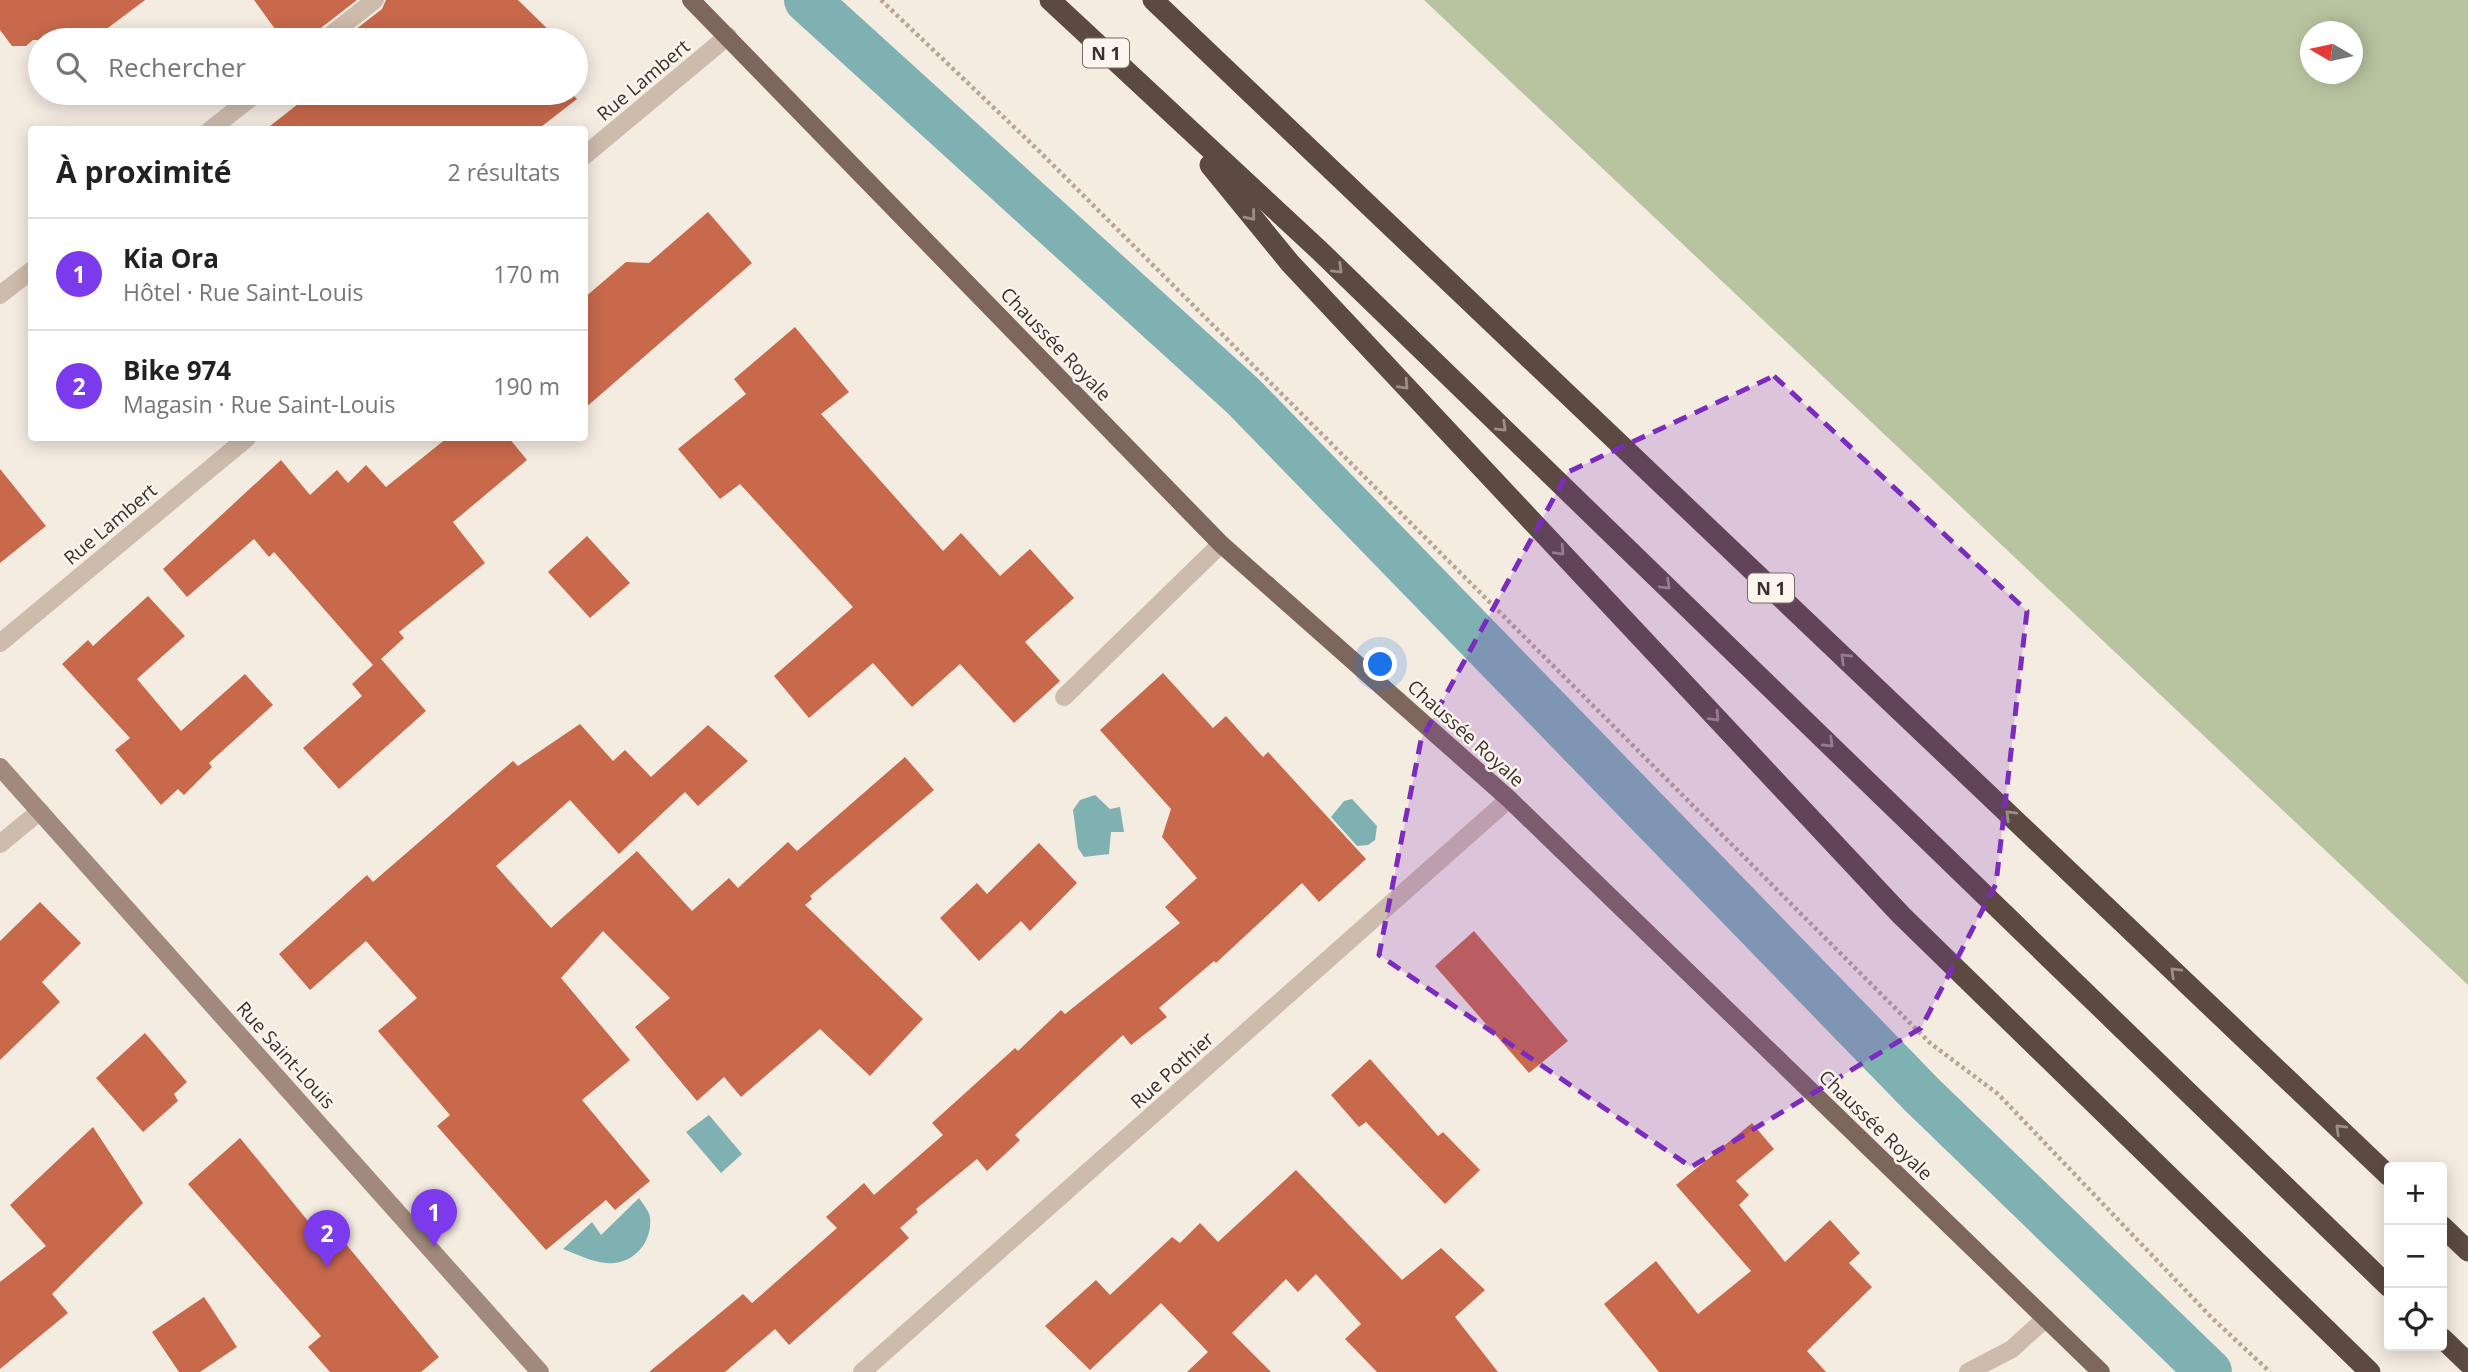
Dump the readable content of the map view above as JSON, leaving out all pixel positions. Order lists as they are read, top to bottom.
{
  "streets": {
    "highway": ["N 1"],
    "main road": ["Chaussée Royale"],
    "street": ["Rue Lambert", "Rue Saint-Louis", "Rue Pothier"]
  },
  "crossings": [
    ["Rue Lambert", "Chaussée Royale"],
    ["Chaussée Royale", "Rue Pothier"]
  ],
  "north": "left",
  "page": {
    "search": "Rechercher",
    "heading": ["À proximité", "2 résultats"],
    "list": [
      {
        "mark": "1",
        "name": "Kia Ora",
        "note": "Hôtel · Rue Saint-Louis",
        "value": "170 m"
      },
      {
        "mark": "2",
        "name": "Bike 974",
        "note": "Magasin · Rue Saint-Louis",
        "value": "190 m"
      }
    ],
    "map_buttons": ["+", "−"],
    "pins": ["1", "2"]
  }
}
